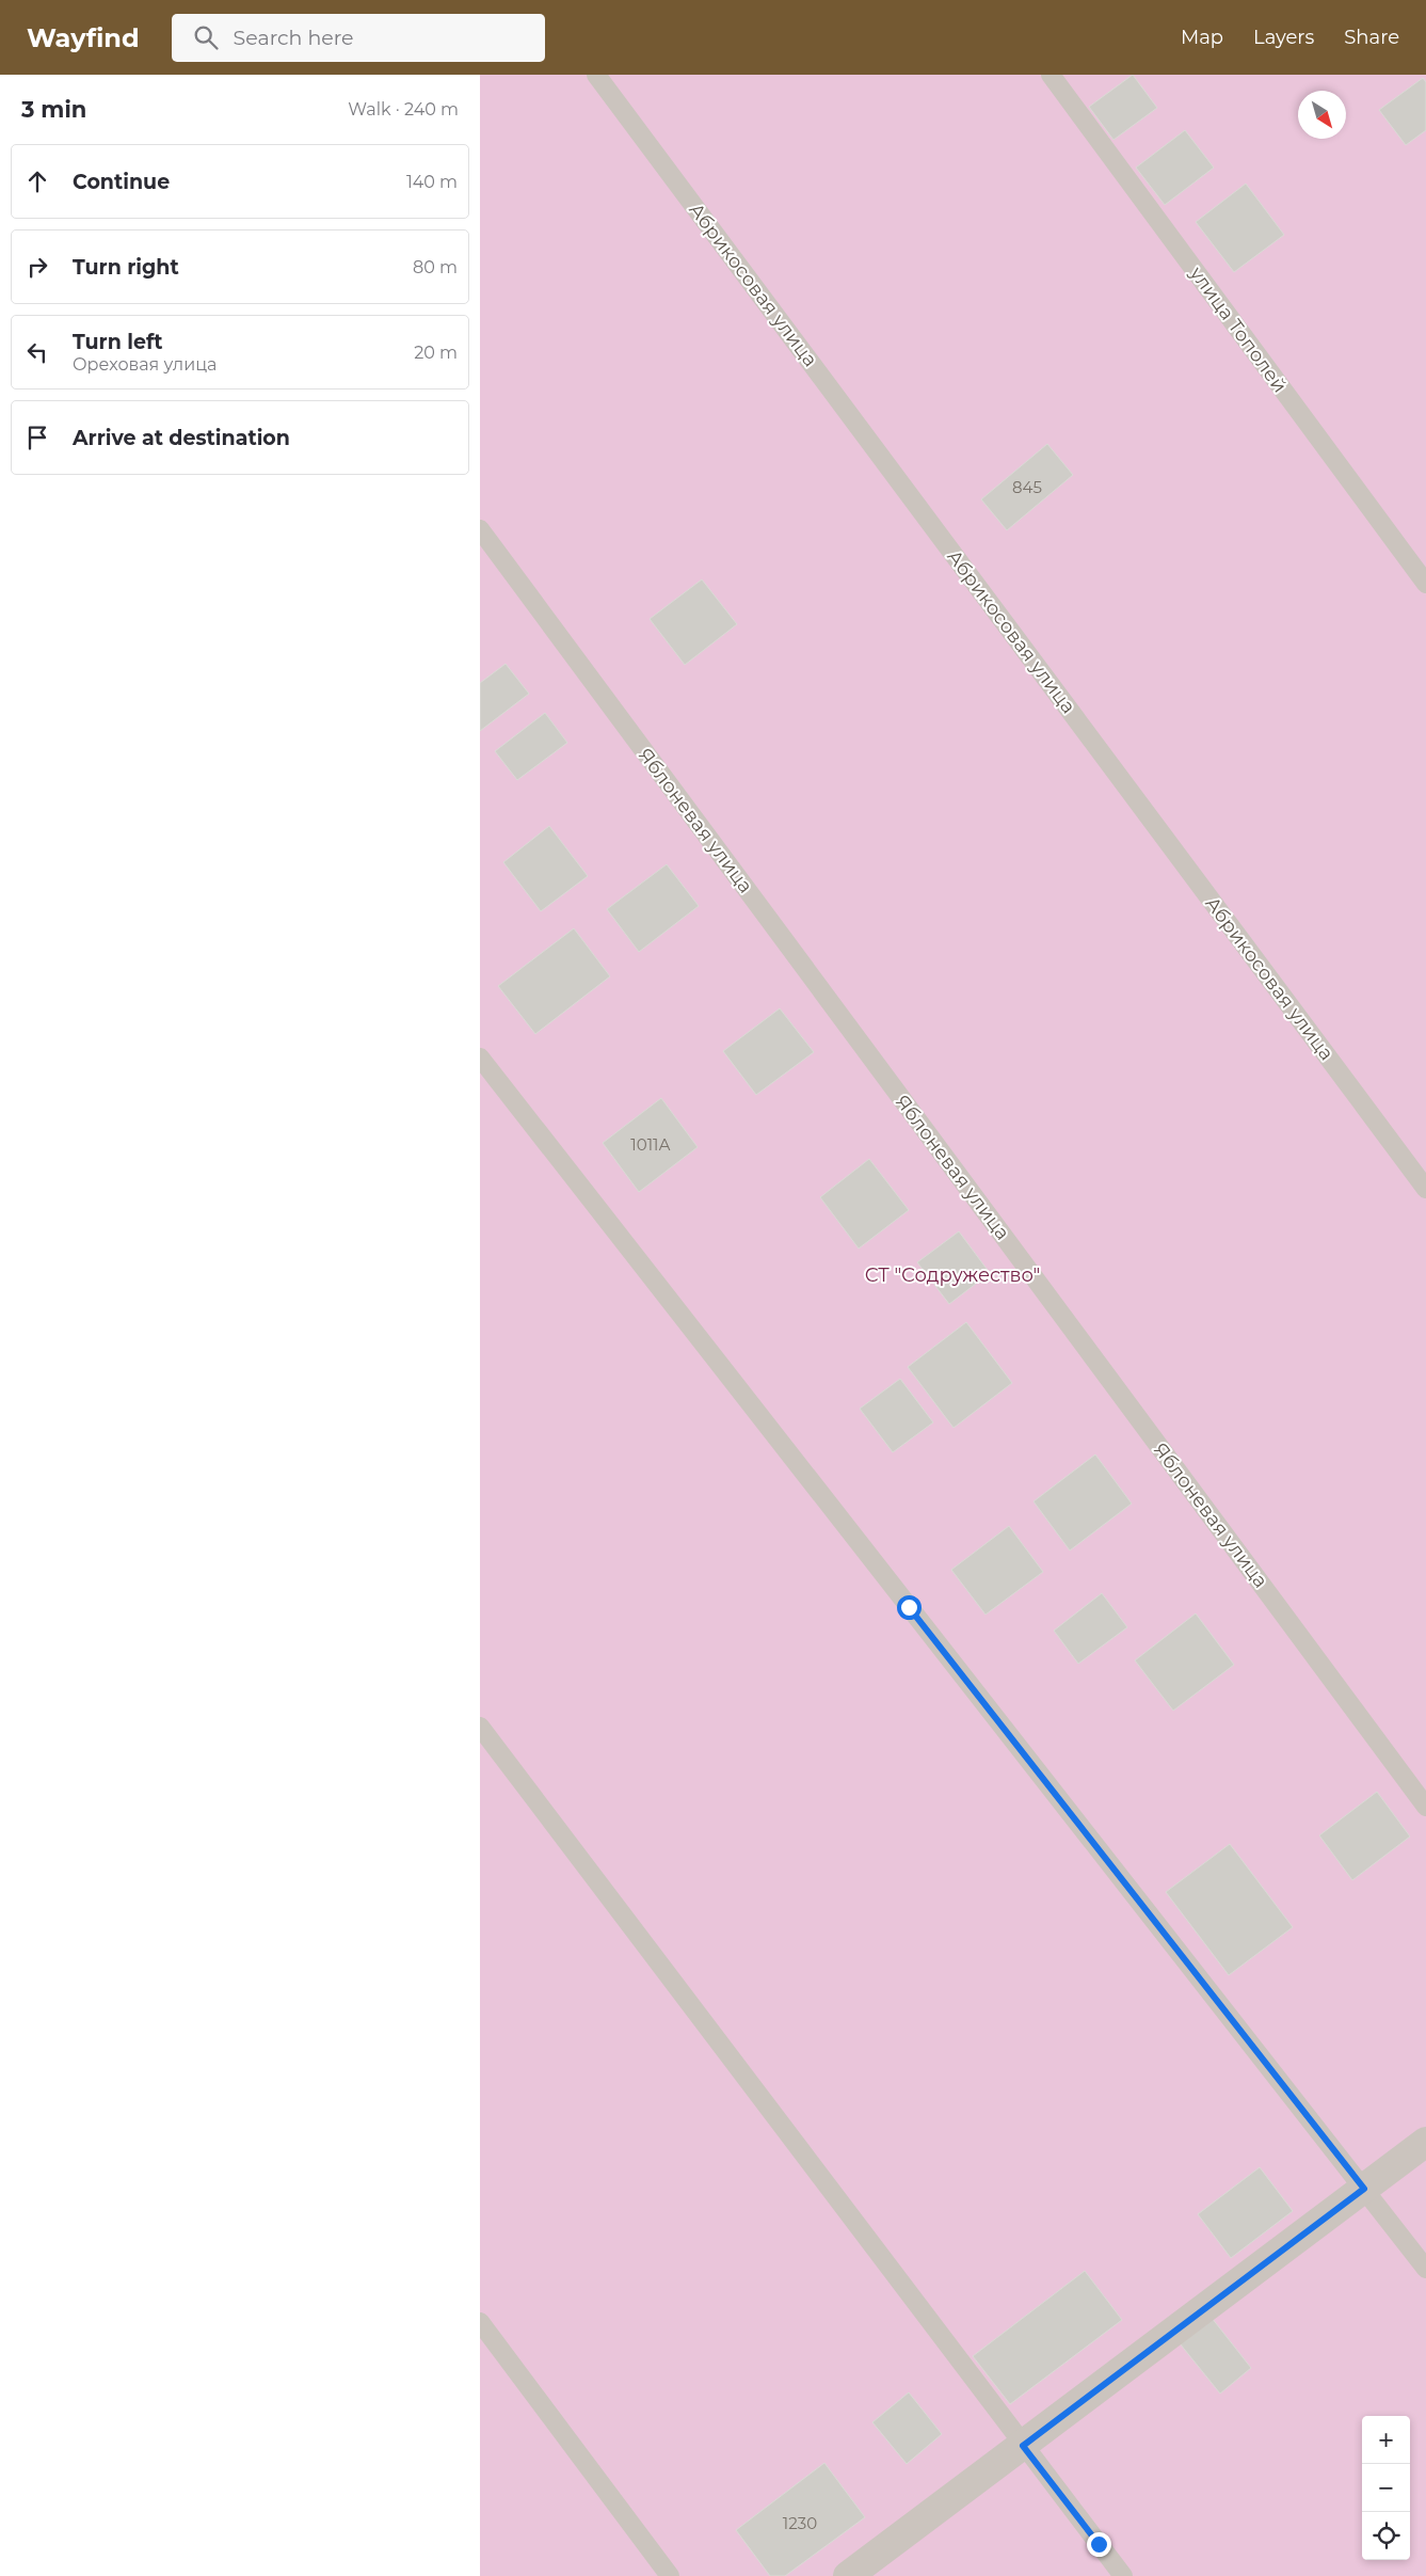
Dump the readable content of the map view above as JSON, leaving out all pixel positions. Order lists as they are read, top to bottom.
{
  "streets": {
    "lane": ["Абрикосовая улица", "улица Тополей", "Яблоневая улица"]
  },
  "parks": ["СТ \"Содружество\""],
  "house_numbers": ["845", "1011А", "1230"],
  "north": "bottom right",
  "page": {
    "header": "Wayfind",
    "search": "Search here",
    "nav": ["Map", "Layers", "Share"],
    "heading": ["3 min", "Walk · 240 m"],
    "list": [
      ["Continue", "140 m"],
      ["Turn right", "80 m"],
      ["Turn left", "Ореховая улица", "20 m"],
      "Arrive at destination"
    ],
    "map_buttons": ["+", "−"]
  }
}
